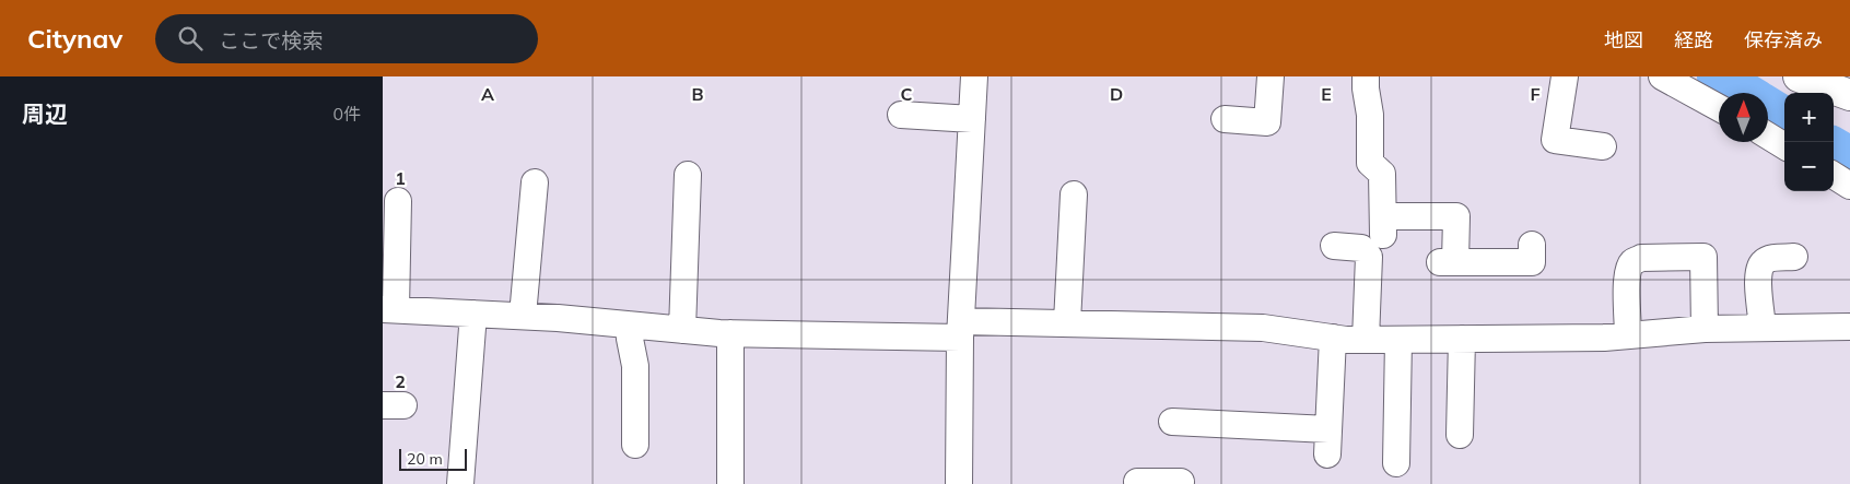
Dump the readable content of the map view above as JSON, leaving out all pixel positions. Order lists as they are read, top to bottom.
{
  "scale_bar": "20 m",
  "north": "top",
  "page": {
    "header": "Citynav",
    "search": "ここで検索",
    "nav": ["地図", "経路", "保存済み"],
    "heading": ["周辺", "0件"],
    "map_buttons": ["+", "−"],
    "scale": "20 m"
  },
  "grid": {
    "columns": [
      "A",
      "B",
      "C",
      "D",
      "E",
      "F"
    ],
    "rows": ["1", "2"]
  }
}
